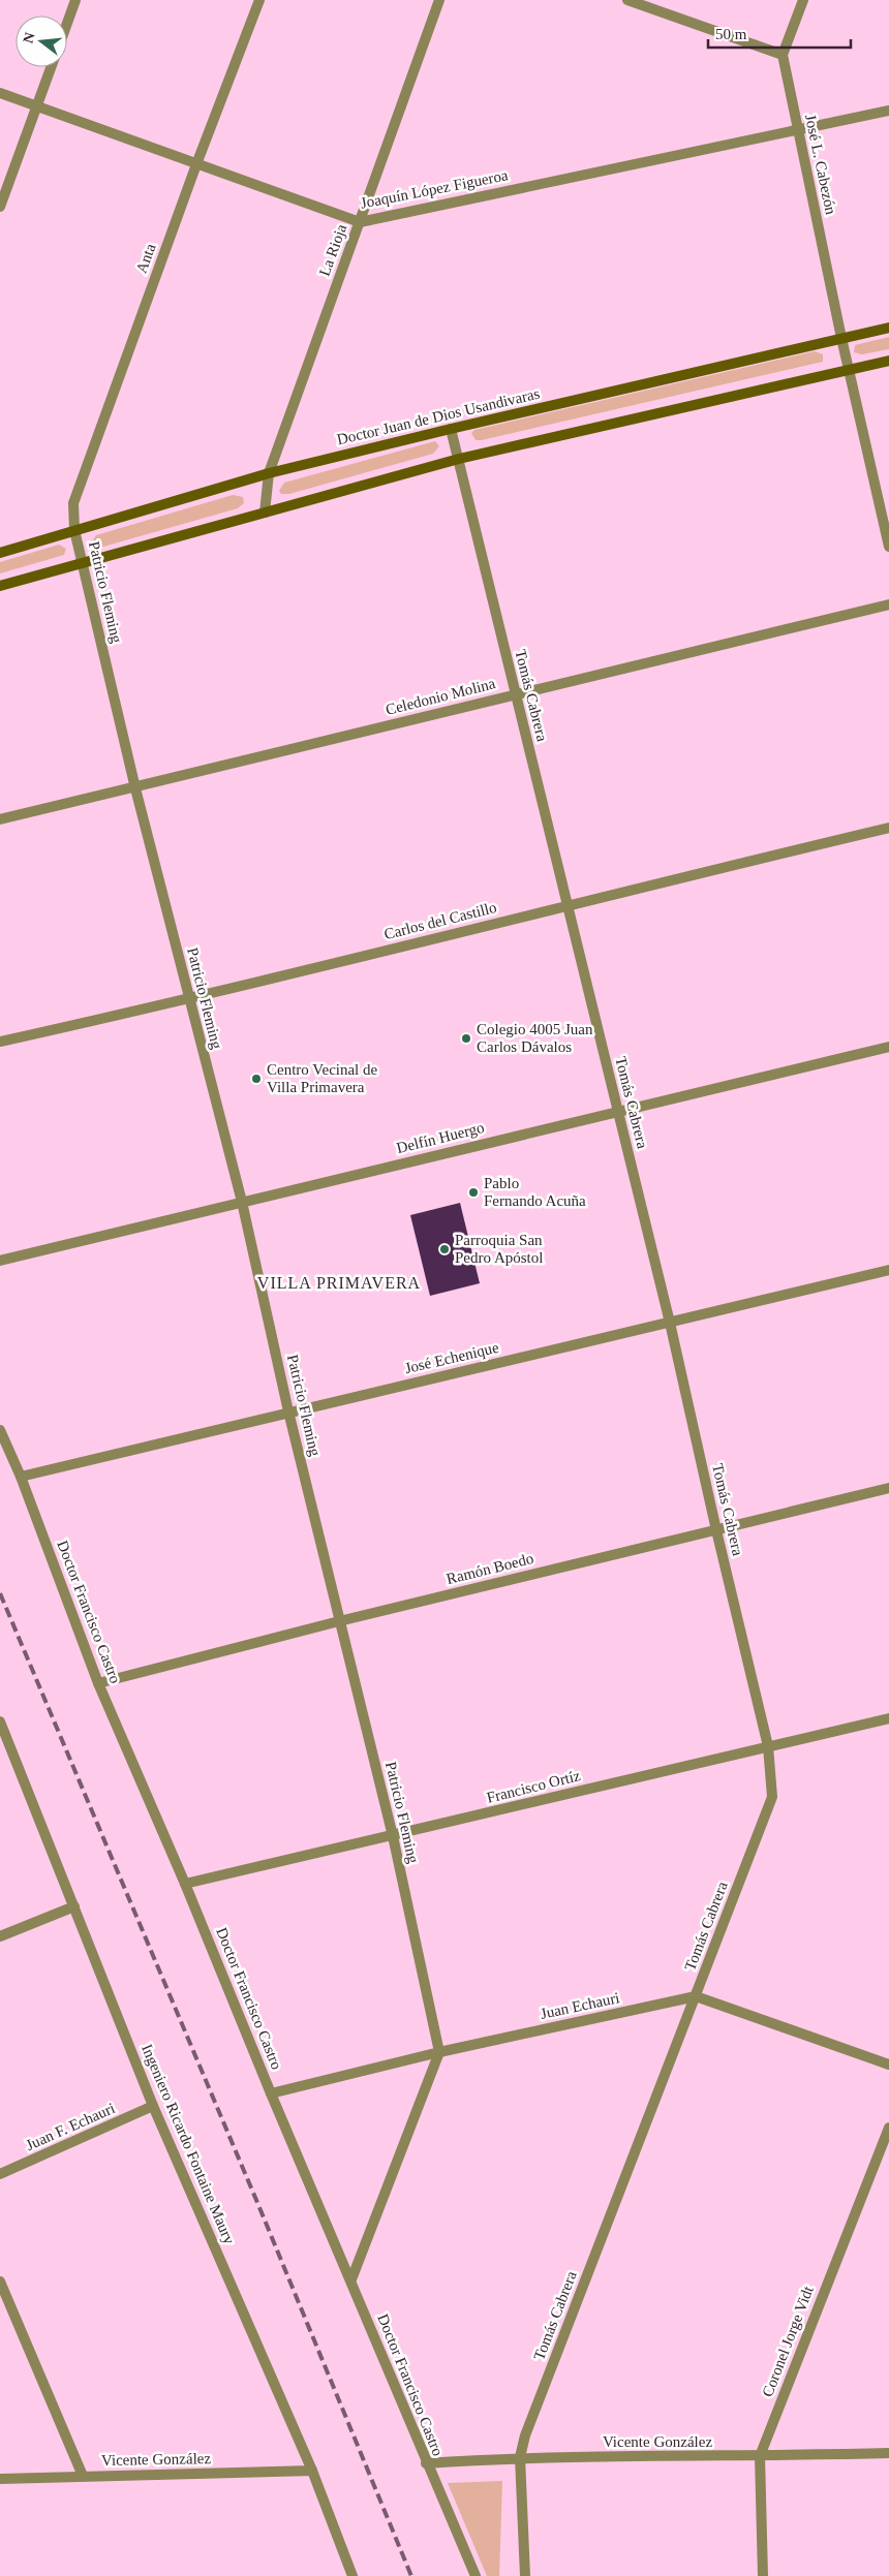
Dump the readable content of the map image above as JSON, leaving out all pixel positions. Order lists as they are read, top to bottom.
{
  "streets": {
    "main road": ["Doctor Juan de Dios Usandivaras"],
    "street": [
      "José L. Cabezón",
      "Joaquín López Figueroa",
      "La Rioja",
      "Anta",
      "Patricio Fleming",
      "Tomás Cabrera",
      "Celedonio Molina",
      "Carlos del Castillo",
      "Delfín Huergo",
      "José Echenique",
      "Ramón Boedo",
      "Doctor Francisco Castro",
      "Francisco Ortíz",
      "Juan Echauri",
      "Juan F. Echauri",
      "Ingeniero Ricardo Fontaine Maury",
      "Coronel Jorge Vidt",
      "Vicente González"
    ]
  },
  "crossings": [
    ["José L. Cabezón", "Joaquín López Figueroa"],
    ["José L. Cabezón", "Doctor Juan de Dios Usandivaras"],
    ["Joaquín López Figueroa", "La Rioja"],
    ["Joaquín López Figueroa", "Anta"],
    ["La Rioja", "Doctor Juan de Dios Usandivaras"],
    ["Anta", "Doctor Juan de Dios Usandivaras"],
    ["Anta", "Patricio Fleming"],
    ["Doctor Juan de Dios Usandivaras", "Patricio Fleming"],
    ["Doctor Juan de Dios Usandivaras", "Tomás Cabrera"],
    ["Patricio Fleming", "Celedonio Molina"],
    ["Patricio Fleming", "Carlos del Castillo"],
    ["Patricio Fleming", "Delfín Huergo"],
    ["Patricio Fleming", "José Echenique"],
    ["Patricio Fleming", "Ramón Boedo"],
    ["Patricio Fleming", "Francisco Ortíz"],
    ["Patricio Fleming", "Juan Echauri"],
    ["Tomás Cabrera", "Celedonio Molina"],
    ["Tomás Cabrera", "Carlos del Castillo"],
    ["Tomás Cabrera", "Delfín Huergo"],
    ["Tomás Cabrera", "José Echenique"],
    ["Tomás Cabrera", "Ramón Boedo"],
    ["Tomás Cabrera", "Francisco Ortíz"],
    ["Tomás Cabrera", "Juan Echauri"],
    ["Tomás Cabrera", "Vicente González"],
    ["José Echenique", "Doctor Francisco Castro"],
    ["Ramón Boedo", "Doctor Francisco Castro"],
    ["Doctor Francisco Castro", "Francisco Ortíz"],
    ["Doctor Francisco Castro", "Juan Echauri"],
    ["Doctor Francisco Castro", "Vicente González"],
    ["Juan F. Echauri", "Ingeniero Ricardo Fontaine Maury"],
    ["Ingeniero Ricardo Fontaine Maury", "Vicente González"],
    ["Coronel Jorge Vidt", "Vicente González"]
  ],
  "districts": ["VILLA PRIMAVERA"],
  "places": [
    "Colegio 4005 Juan Carlos Dávalos",
    "Centro Vecinal de Villa Primavera",
    "Pablo Fernando Acuña",
    "Parroquia San Pedro Apóstol"
  ],
  "scale_bar": "50 m",
  "north": "left"
}
